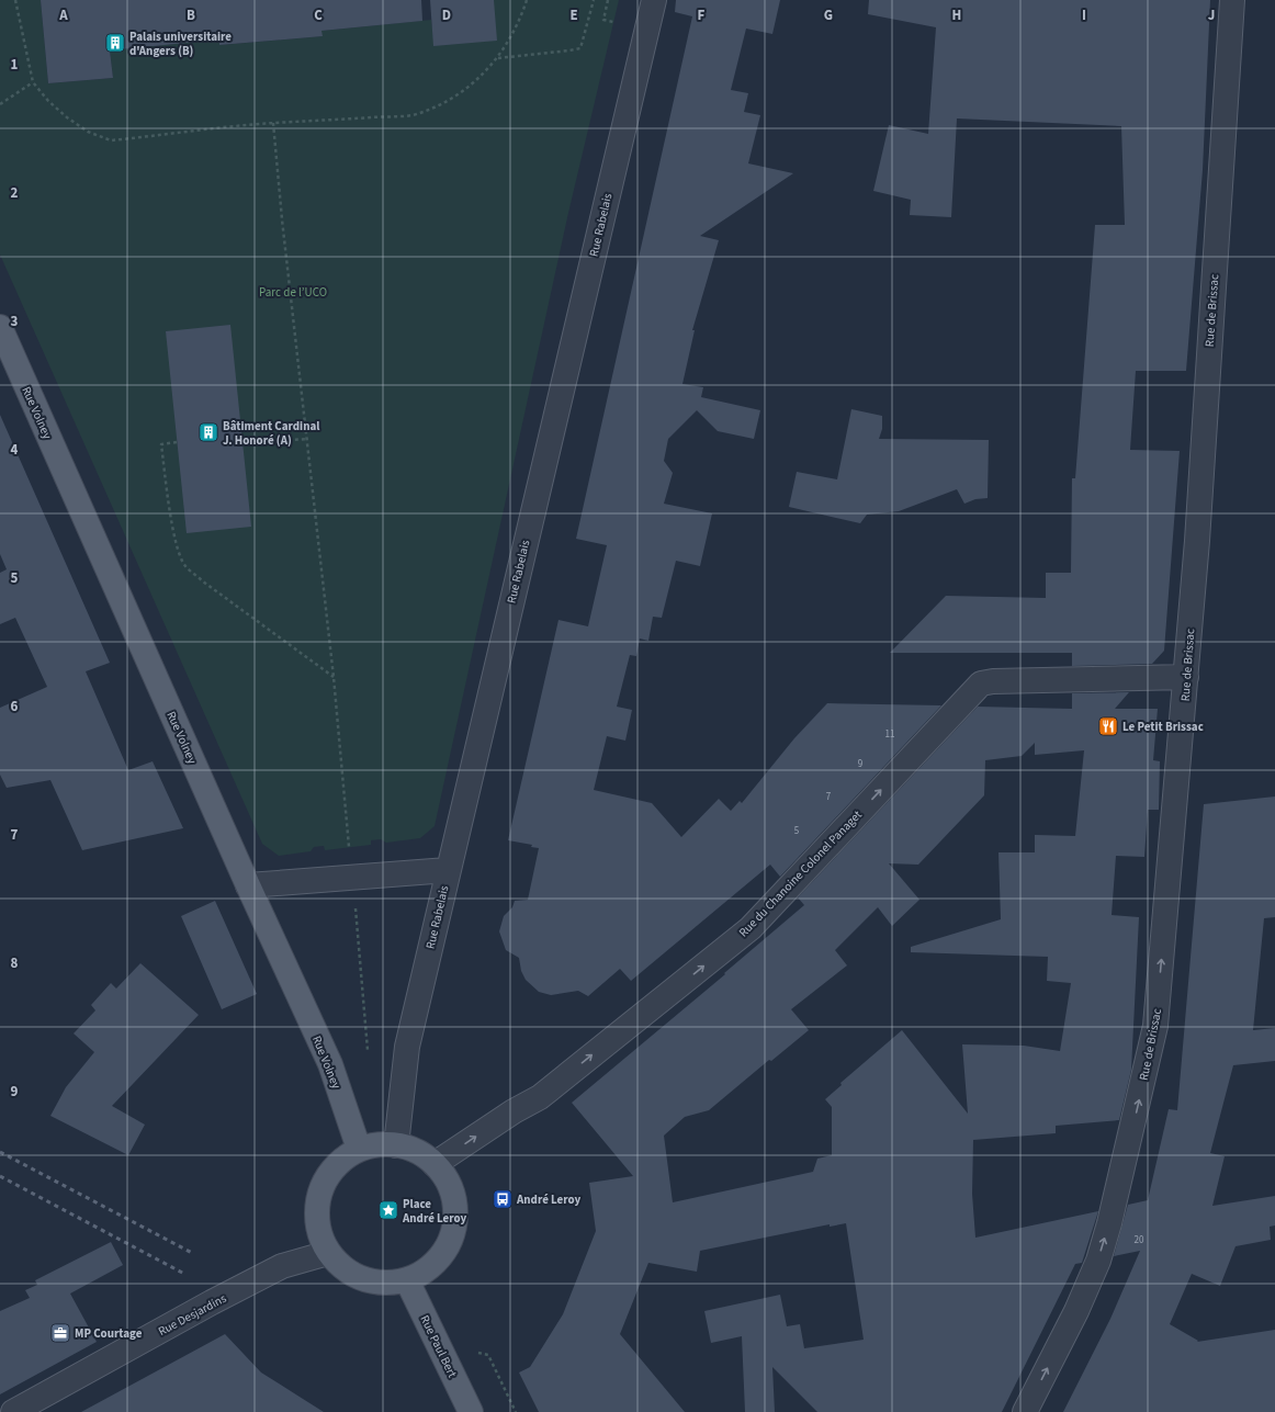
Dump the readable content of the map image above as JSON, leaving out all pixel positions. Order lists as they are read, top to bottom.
{
  "streets": {
    "main road": ["Rue Volney", "Rue Paul Bert"],
    "street": [
      "Rue Rabelais",
      "Rue de Brissac",
      "Rue du Chanoine Colonel Panaget",
      "Rue Desjardins"
    ]
  },
  "crossings": [
    ["Rue Rabelais", "Rue Volney"],
    ["Rue Rabelais", "Rue du Chanoine Colonel Panaget"],
    ["Rue Rabelais", "Rue Desjardins"],
    ["Rue Rabelais", "Rue Paul Bert"],
    ["Rue de Brissac", "Rue du Chanoine Colonel Panaget"],
    ["Rue Volney", "Rue du Chanoine Colonel Panaget"],
    ["Rue Volney", "Rue Desjardins"],
    ["Rue Volney", "Rue Paul Bert"],
    ["Rue du Chanoine Colonel Panaget", "Rue Desjardins"],
    ["Rue du Chanoine Colonel Panaget", "Rue Paul Bert"],
    ["Rue Desjardins", "Rue Paul Bert"]
  ],
  "one_way": ["Rue de Brissac", "Rue du Chanoine Colonel Panaget"],
  "parks": ["Parc de l’UCO"],
  "places": {
    "building": ["Palais universitaire d'Angers (B)", "Bâtiment Cardinal J. Honoré (A)"],
    "restaurant": ["Le Petit Brissac"],
    "bus stop": ["André Leroy"],
    "place": ["Place André Leroy"],
    "office": ["MP Courtage"]
  },
  "house_numbers": [
    "11",
    "9",
    "7",
    "5",
    "20"
  ],
  "grid": {
    "columns": [
      "A",
      "B",
      "C",
      "D",
      "E",
      "F",
      "G",
      "H",
      "I",
      "J"
    ],
    "rows": [
      "1",
      "2",
      "3",
      "4",
      "5",
      "6",
      "7",
      "8",
      "9"
    ]
  }
}
